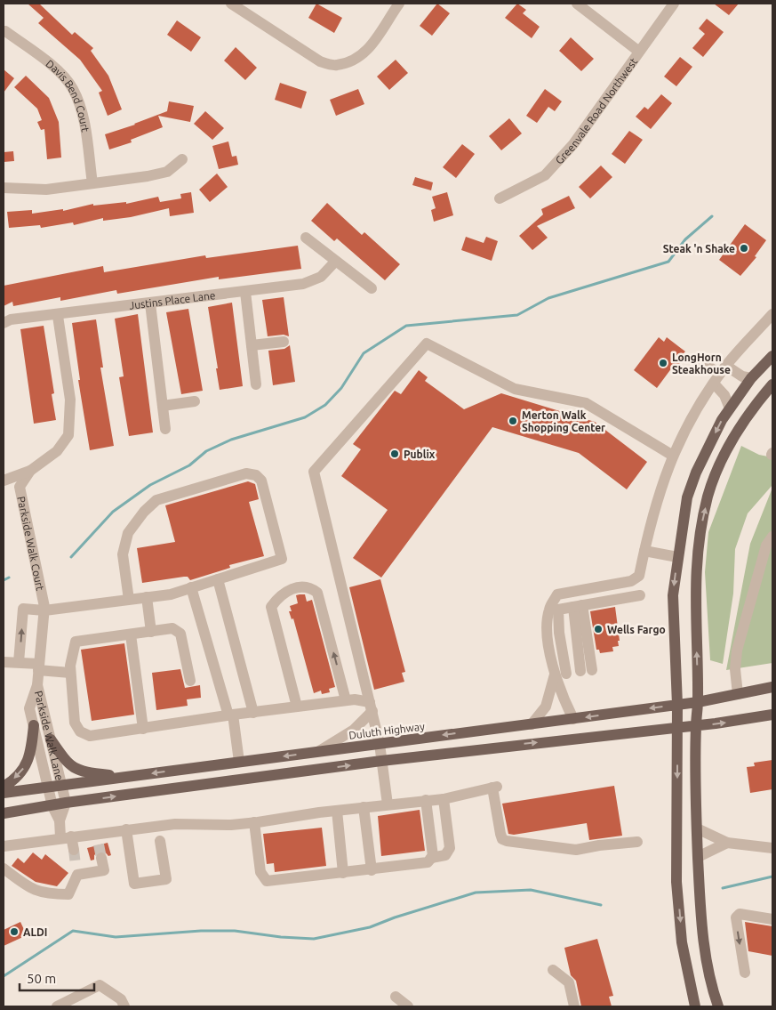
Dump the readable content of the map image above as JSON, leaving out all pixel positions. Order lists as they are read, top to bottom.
{
  "streets": {
    "main road": ["Duluth Highway"],
    "street": [
      "Davis Bend Court",
      "Greenvale Road Northwest",
      "Justins Place Lane",
      "Parkside Walk Court",
      "Parkside Walk Lane"
    ]
  },
  "crossings": [
    ["Justins Place Lane", "Parkside Walk Court"],
    ["Parkside Walk Court", "Parkside Walk Lane"],
    ["Duluth Highway", "Parkside Walk Lane"]
  ],
  "places": [
    "Steak 'n Shake",
    "LongHorn Steakhouse",
    "Merton Walk Shopping Center",
    "Publix",
    "Wells Fargo",
    "ALDI"
  ],
  "scale_bar": "50 m"
}
